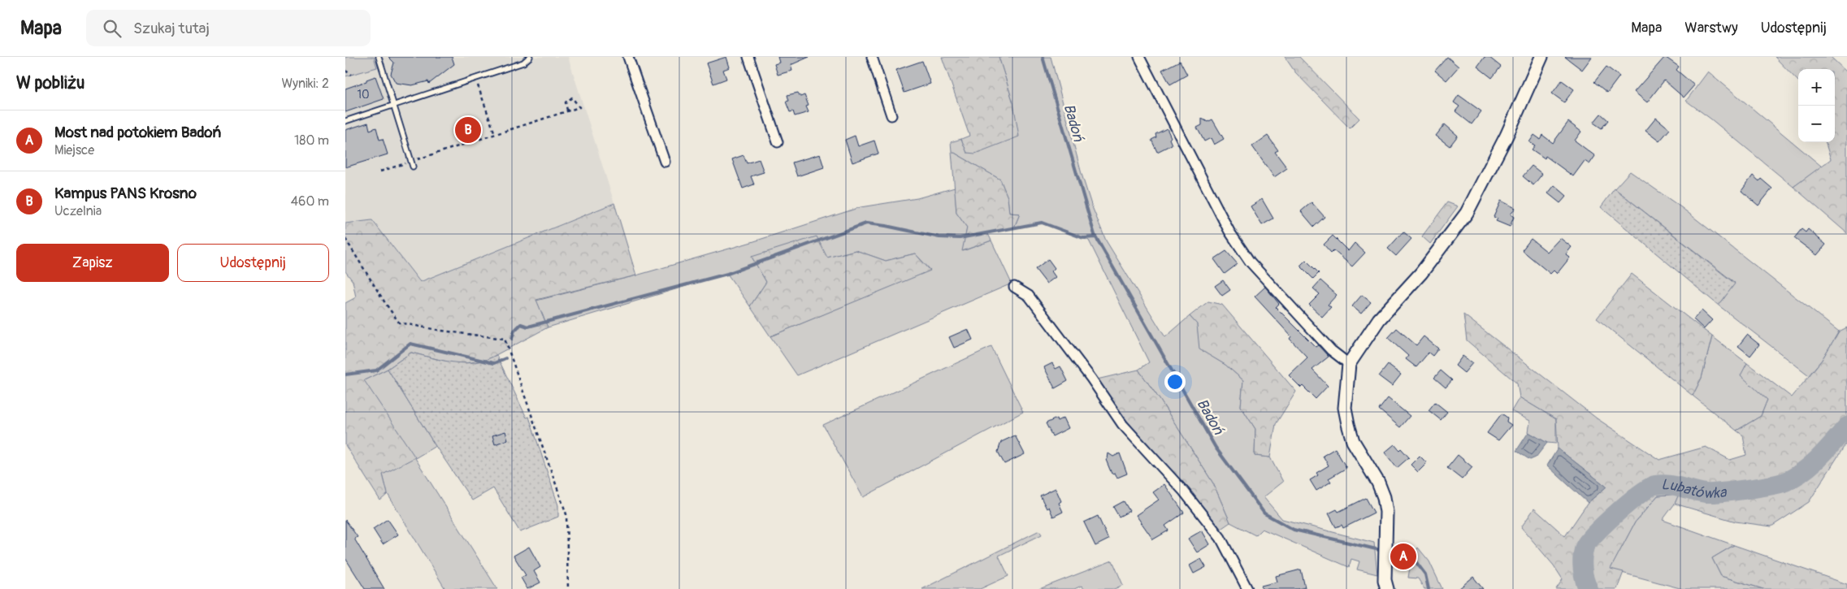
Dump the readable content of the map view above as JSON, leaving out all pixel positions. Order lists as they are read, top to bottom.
{
  "water": ["Badoń", "Lubatówka"],
  "house_numbers": ["10"],
  "page": {
    "header": "Mapa",
    "search": "Szukaj tutaj",
    "nav": ["Mapa", "Warstwy", "Udostępnij"],
    "heading": ["W pobliżu", "Wyniki: 2"],
    "map_buttons": ["+", "−"],
    "list": [
      {
        "mark": "A",
        "name": "Most nad potokiem Badoń",
        "note": "Miejsce",
        "value": "180 m"
      },
      {
        "mark": "B",
        "name": "Kampus PANS Krosno",
        "note": "Uczelnia",
        "value": "460 m"
      }
    ],
    "pins": ["B", "A"],
    "buttons": ["Zapisz", "Udostępnij"]
  }
}
